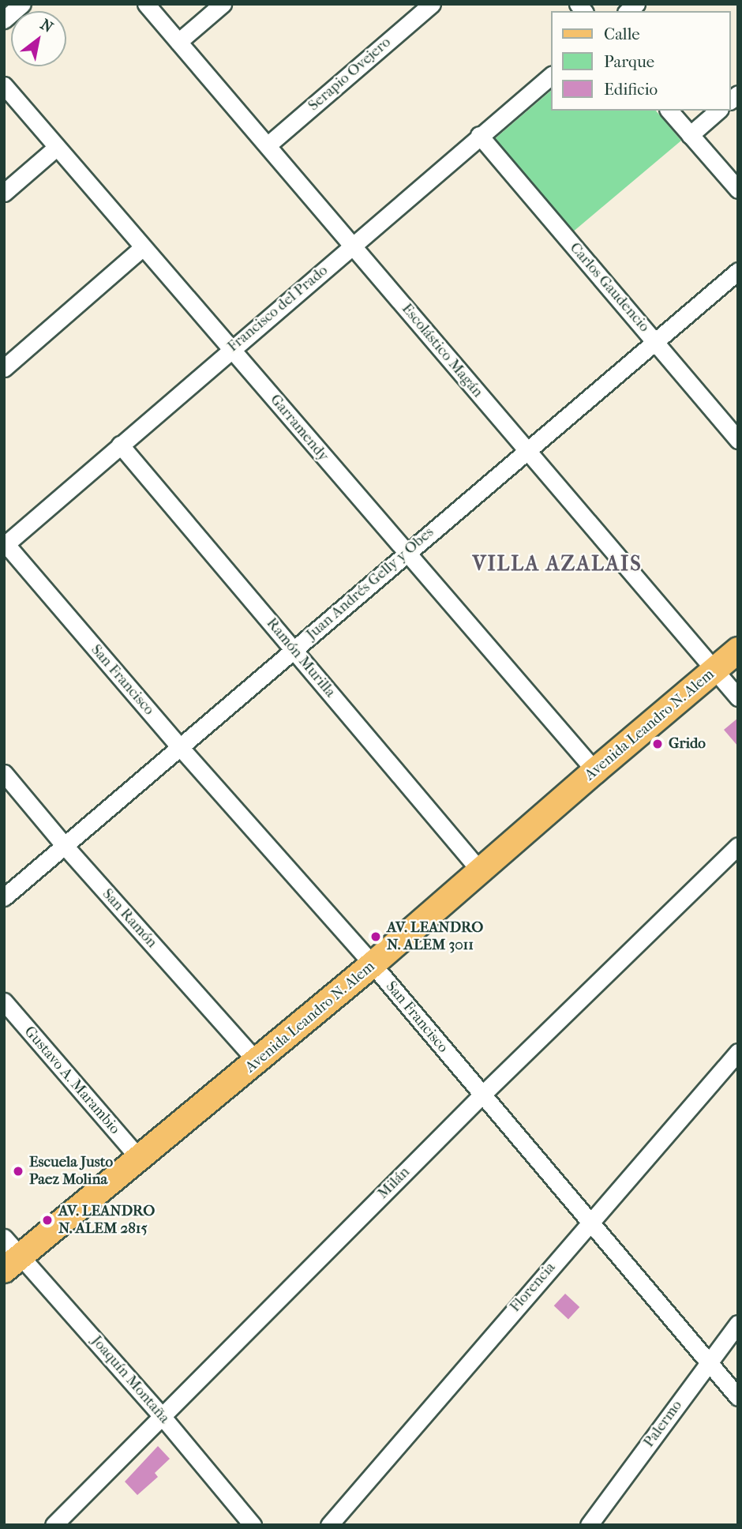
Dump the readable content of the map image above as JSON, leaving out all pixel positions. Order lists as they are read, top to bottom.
{
  "streets": {
    "main road": ["Avenida Leandro N. Alem"],
    "street": [
      "Serapio Ovejero",
      "Carlos Gaudencio",
      "Francisco del Prado",
      "Escolástico Magán",
      "Garramendy",
      "Juan Andrés Gelly y Obes",
      "Ramón Murilla",
      "San Francisco",
      "San Ramón",
      "Gustavo A. Marambio",
      "Milán",
      "Florencia",
      "Joaquín Montaña",
      "Palermo"
    ]
  },
  "crossings": [
    ["Serapio Ovejero", "Escolástico Magán"],
    ["Carlos Gaudencio", "Francisco del Prado"],
    ["Carlos Gaudencio", "Juan Andrés Gelly y Obes"],
    ["Francisco del Prado", "Escolástico Magán"],
    ["Francisco del Prado", "Garramendy"],
    ["Francisco del Prado", "Ramón Murilla"],
    ["Francisco del Prado", "San Francisco"],
    ["Escolástico Magán", "Juan Andrés Gelly y Obes"],
    ["Escolástico Magán", "Avenida Leandro N. Alem"],
    ["Garramendy", "Juan Andrés Gelly y Obes"],
    ["Garramendy", "Avenida Leandro N. Alem"],
    ["Juan Andrés Gelly y Obes", "Ramón Murilla"],
    ["Juan Andrés Gelly y Obes", "San Francisco"],
    ["Juan Andrés Gelly y Obes", "San Ramón"],
    ["Ramón Murilla", "Avenida Leandro N. Alem"],
    ["San Francisco", "Avenida Leandro N. Alem"],
    ["San Francisco", "Milán"],
    ["San Francisco", "Florencia"],
    ["San Francisco", "Palermo"],
    ["Avenida Leandro N. Alem", "San Ramón"],
    ["Avenida Leandro N. Alem", "Gustavo A. Marambio"],
    ["Avenida Leandro N. Alem", "Joaquín Montaña"],
    ["Milán", "Joaquín Montaña"]
  ],
  "districts": ["VILLA AZALAIS"],
  "places": [
    "Grido",
    "AV. LEANDRO N. ALEM 3011",
    "Escuela Justo Paez Molina",
    "AV. LEANDRO N. ALEM 2815"
  ],
  "legend": ["Calle", "Parque", "Edificio"],
  "north": "top right"
}
